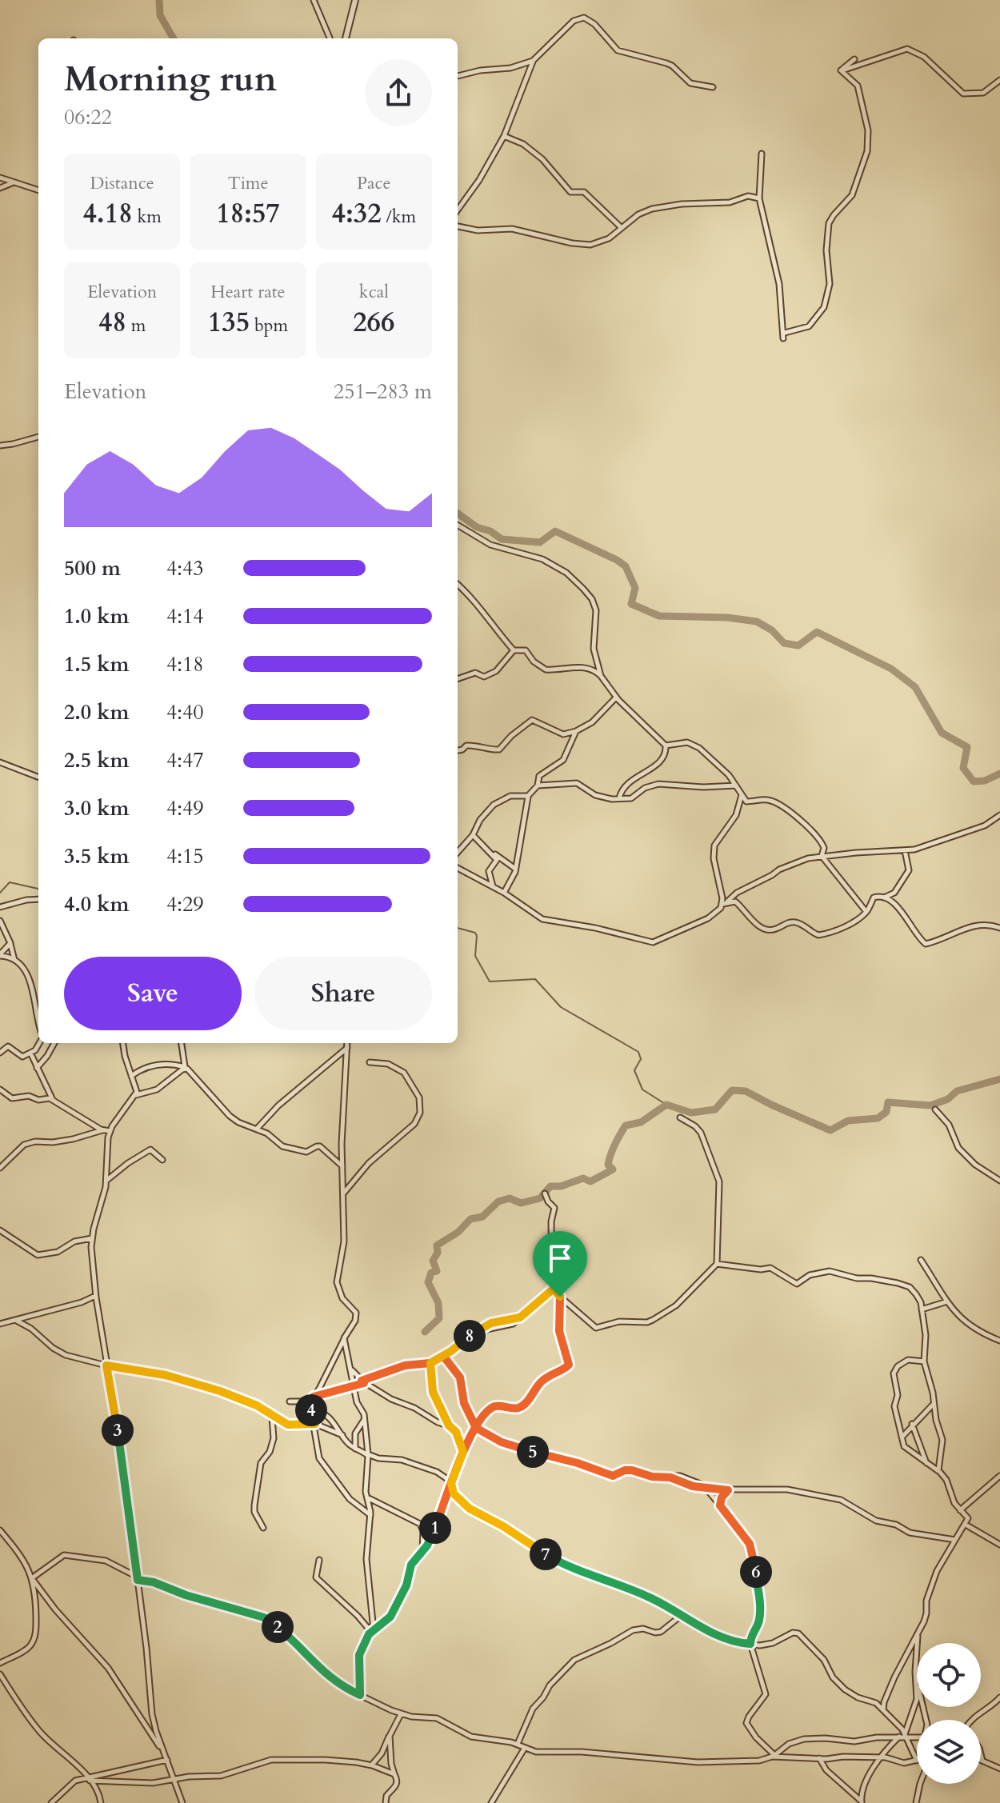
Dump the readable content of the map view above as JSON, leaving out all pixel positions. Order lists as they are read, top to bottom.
{
  "page": {
    "heading": ["Morning run", "06:22"],
    "stats": [
      ["Distance", "4.18 km"],
      ["Time", "18:57"],
      ["Pace", "4:32 /km"],
      ["Elevation", "48 m"],
      ["Heart rate", "135 bpm"],
      ["kcal", "266"]
    ],
    "chart": ["Elevation", "251–283 m"],
    "list": [
      {
        "name": "500 m",
        "note": "4:43"
      },
      {
        "name": "1.0 km",
        "note": "4:14"
      },
      {
        "name": "1.5 km",
        "note": "4:18"
      },
      {
        "name": "2.0 km",
        "note": "4:40"
      },
      {
        "name": "2.5 km",
        "note": "4:47"
      },
      {
        "name": "3.0 km",
        "note": "4:49"
      },
      {
        "name": "3.5 km",
        "note": "4:15"
      },
      {
        "name": "4.0 km",
        "note": "4:29"
      }
    ],
    "buttons": ["Save", "Share"],
    "pins": [
      "8",
      "4",
      "3",
      "5",
      "1",
      "7",
      "6",
      "2"
    ]
  }
}
